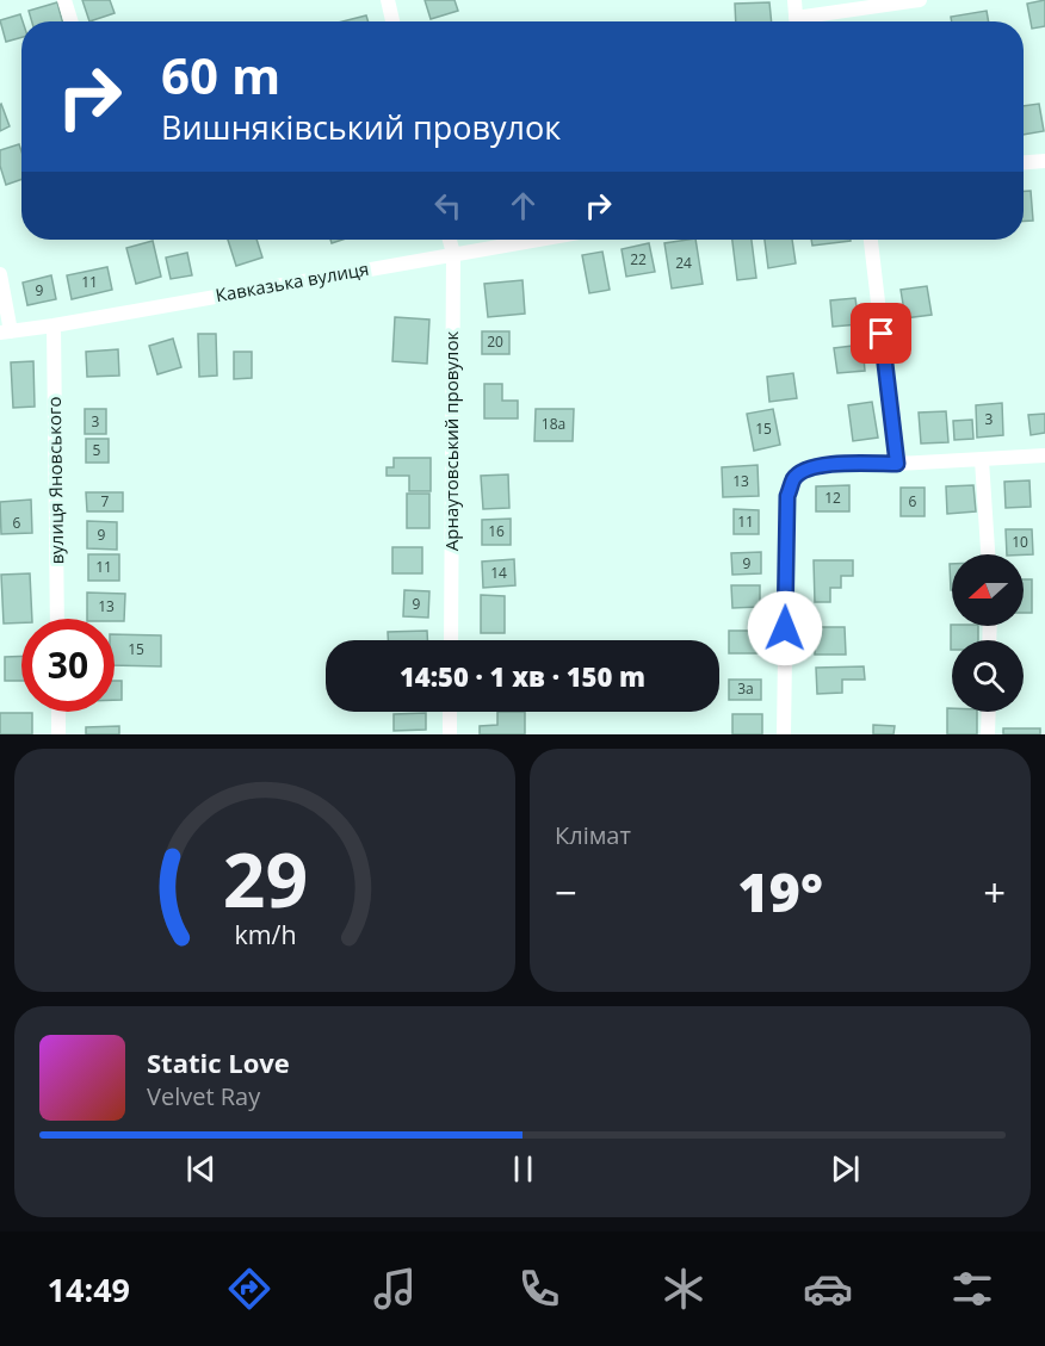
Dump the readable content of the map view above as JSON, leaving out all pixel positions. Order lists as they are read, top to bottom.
{
  "streets": {
    "street": ["Кавказька вулиця", "Арнаутовський провулок", "вулиця Яновського"]
  },
  "crossings": [
    ["Кавказька вулиця", "Арнаутовський провулок"],
    ["Кавказька вулиця", "вулиця Яновського"]
  ],
  "house_numbers": [
    "22",
    "24",
    "11",
    "9",
    "20",
    "3",
    "3",
    "18а",
    "15",
    "5",
    "13",
    "12",
    "7",
    "6",
    "11",
    "6",
    "16",
    "9",
    "10",
    "9",
    "11",
    "14",
    "9",
    "13",
    "15",
    "3а"
  ],
  "north": "left",
  "page": {
    "turn": ["60 m", "Вишняківський провулок"],
    "limit": "30",
    "trip": "14:50 · 1 хв · 150 m",
    "tile": "Клімат",
    "heat": ["−", "19°", "+"],
    "song": ["Static Love", "Velvet Ray"],
    "tabs": "14:49",
    "gauge": ["29", "km/h"]
  }
}
